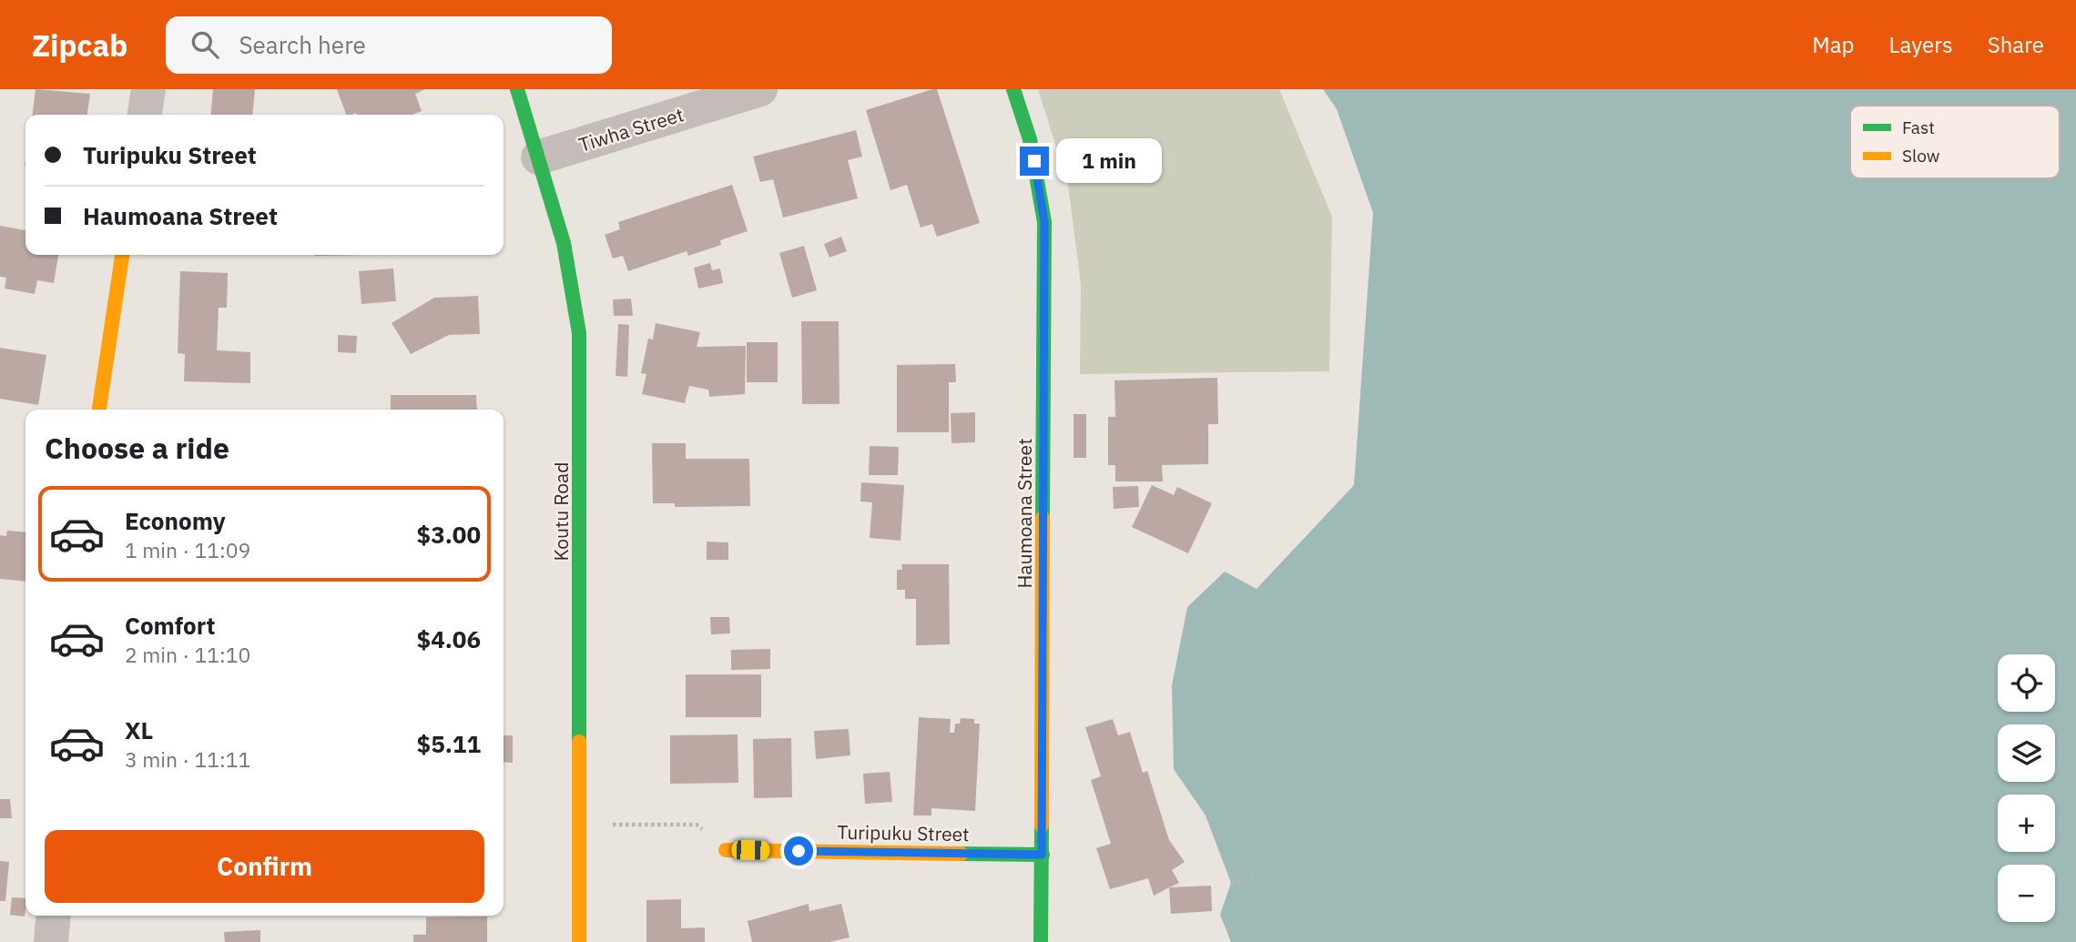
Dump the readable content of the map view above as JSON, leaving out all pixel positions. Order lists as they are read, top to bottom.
{
  "streets": {
    "street": [
      "Tiwha Street",
      "Koutu Road",
      "Haumoana Street",
      "Turipuku Street"
    ]
  },
  "crossings": [
    ["Tiwha Street", "Koutu Road"],
    ["Haumoana Street", "Turipuku Street"]
  ],
  "legend": ["Fast", "Slow"],
  "page": {
    "header": "Zipcab",
    "search": "Search here",
    "nav": ["Map", "Layers", "Share"],
    "banner": ["Turipuku Street", "Haumoana Street"],
    "bubble": "1 min",
    "heading": "Choose a ride",
    "list": [
      {
        "name": "Economy",
        "note": "1 min · 11:09",
        "value": "$3.00"
      },
      {
        "name": "Comfort",
        "note": "2 min · 11:10",
        "value": "$4.06"
      },
      {
        "name": "XL",
        "note": "3 min · 11:11",
        "value": "$5.11"
      }
    ],
    "map_buttons": ["+", "−"],
    "buttons": "Confirm"
  }
}
